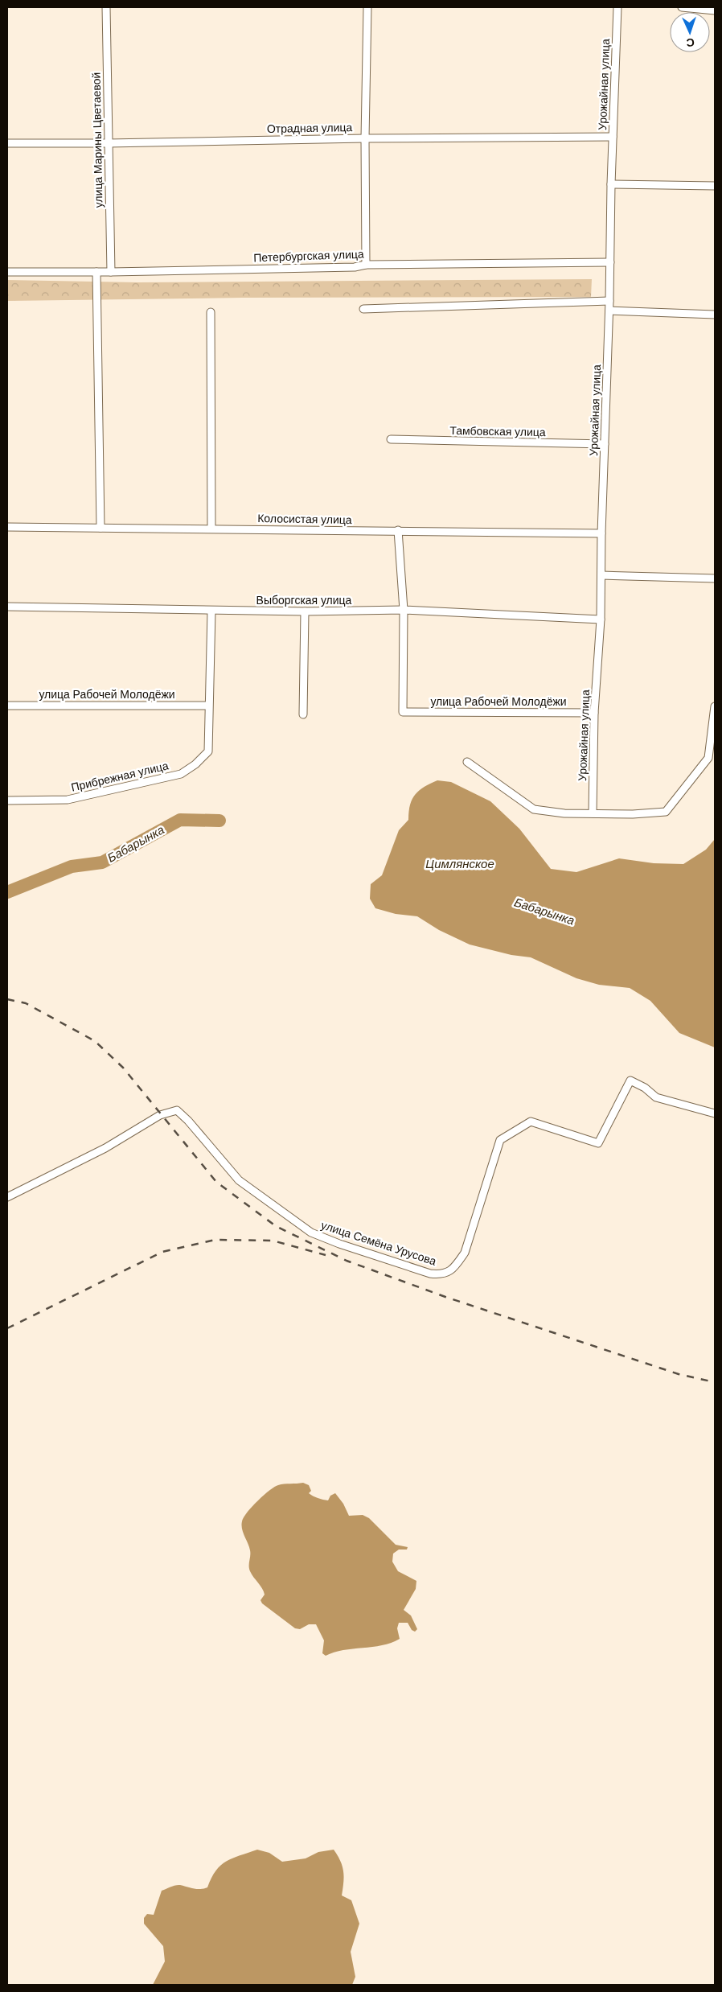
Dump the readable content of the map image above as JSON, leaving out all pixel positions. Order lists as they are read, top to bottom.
{
  "streets": {
    "street": [
      "Урожайная улица",
      "Отрадная улица",
      "улица Марины Цветаевой",
      "Петербургская улица",
      "Тамбовская улица",
      "Колосистая улица",
      "Выборгская улица",
      "улица Рабочей Молодёжи",
      "Прибрежная улица",
      "улица Семёна Урусова"
    ]
  },
  "crossings": [
    ["Урожайная улица", "Отрадная улица"],
    ["Урожайная улица", "Петербургская улица"],
    ["Урожайная улица", "Тамбовская улица"],
    ["Урожайная улица", "Колосистая улица"],
    ["Урожайная улица", "Выборгская улица"],
    ["Урожайная улица", "улица Рабочей Молодёжи"],
    ["Отрадная улица", "улица Марины Цветаевой"],
    ["улица Марины Цветаевой", "Петербургская улица"],
    ["Выборгская улица", "улица Рабочей Молодёжи"],
    ["Выборгская улица", "Прибрежная улица"],
    ["улица Рабочей Молодёжи", "Прибрежная улица"]
  ],
  "water": ["Бабарынка", "Цимлянское"],
  "north": "bottom"
}
